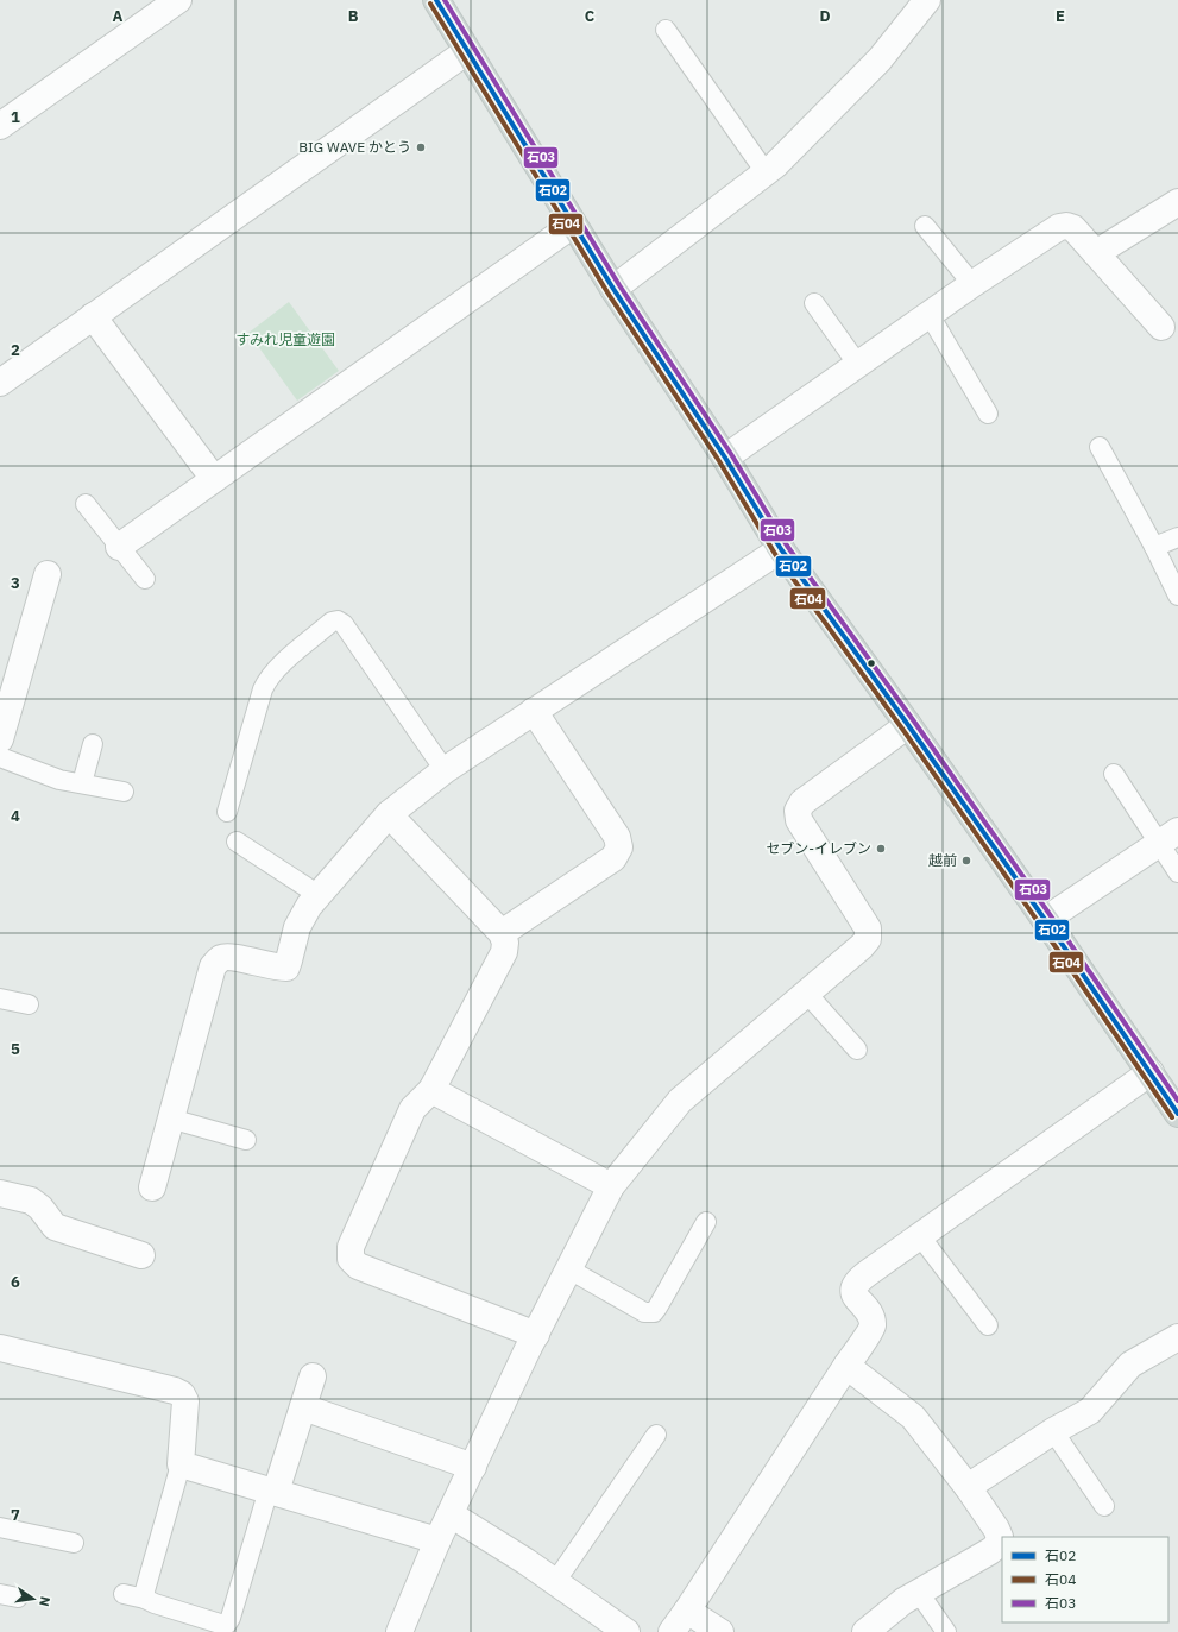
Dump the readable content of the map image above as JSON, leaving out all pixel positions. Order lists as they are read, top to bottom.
{
  "parks": ["すみれ児童遊園"],
  "places": ["BIG WAVE かとう", "セブン-イレブン", "越前"],
  "lines": ["transit line 石02", "transit line 石03", "transit line 石04"],
  "legend": ["石02", "石04", "石03"],
  "north": "right",
  "grid": {
    "columns": [
      "A",
      "B",
      "C",
      "D",
      "E"
    ],
    "rows": [
      "1",
      "2",
      "3",
      "4",
      "5",
      "6",
      "7"
    ]
  }
}
